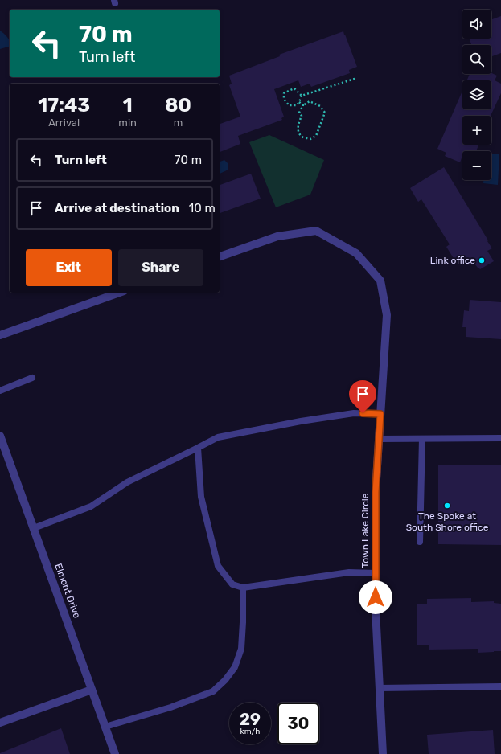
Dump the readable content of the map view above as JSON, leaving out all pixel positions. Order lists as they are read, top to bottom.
{
  "streets": {
    "street": ["Town Lake Circle", "Elmont Drive"]
  },
  "places": ["Link office", "The Spoke at South Shore office"],
  "page": {
    "map_buttons": ["+", "−"],
    "turn": ["70 m", "Turn left"],
    "eta": [
      "17:43",
      "Arrival",
      "1",
      "min",
      "80",
      "m"
    ],
    "list": [
      {
        "name": "Turn left",
        "value": "70 m"
      },
      {
        "name": "Arrive at destination",
        "value": "10 m"
      }
    ],
    "buttons": ["Exit", "Share"],
    "speed": "29 km/h",
    "limit": "30"
  }
}
